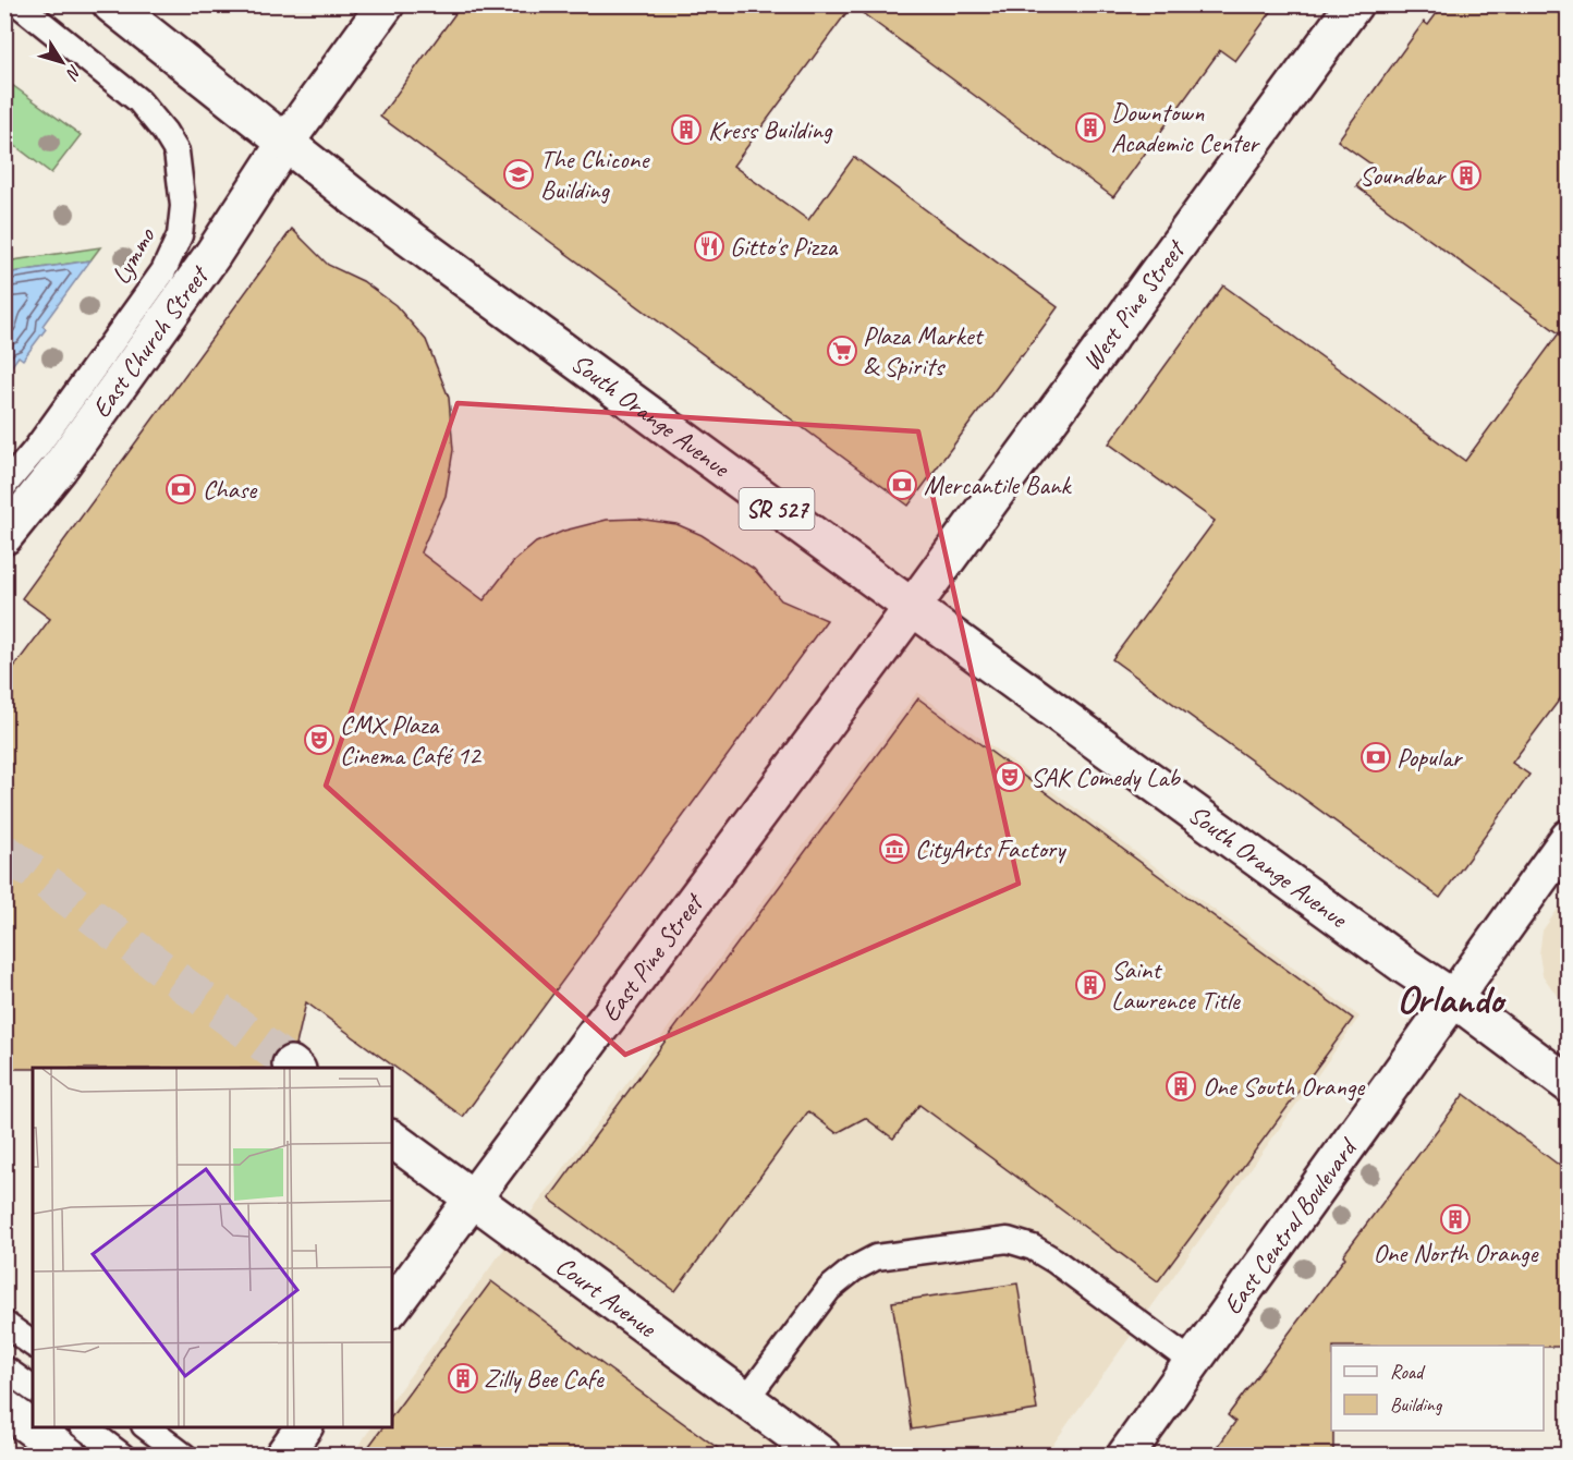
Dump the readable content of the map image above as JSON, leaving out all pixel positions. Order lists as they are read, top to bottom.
{
  "streets": {
    "street": [
      "West Pine Street",
      "East Church Street",
      "South Orange Avenue",
      "SR 527",
      "East Pine Street",
      "East Central Boulevard",
      "Court Avenue"
    ],
    "lane": ["Lymmo"]
  },
  "crossings": [
    ["West Pine Street", "South Orange Avenue"],
    ["West Pine Street", "East Pine Street"],
    ["East Church Street", "South Orange Avenue"],
    ["South Orange Avenue", "SR 527"],
    ["South Orange Avenue", "East Pine Street"],
    ["South Orange Avenue", "East Central Boulevard"],
    ["SR 527", "East Central Boulevard"],
    ["East Pine Street", "Court Avenue"]
  ],
  "districts": ["Orlando"],
  "places": {
    "building": [
      "Downtown Academic Center",
      "Kress Building",
      "Soundbar",
      "Saint Lawrence Title",
      "One South Orange",
      "One North Orange",
      "Zilly Bee Cafe"
    ],
    "school or university": ["The Chicone Building"],
    "restaurant": ["Gitto's Pizza"],
    "supermarket": ["Plaza Market & Spirits"],
    "bank": ["Mercantile Bank", "Chase", "Popular"],
    "theatre": ["CMX Plaza Cinema Café 12", "SAK Comedy Lab"],
    "museum": ["CityArts Factory"]
  },
  "legend": ["Road", "Building"],
  "north": "bottom right"
}
